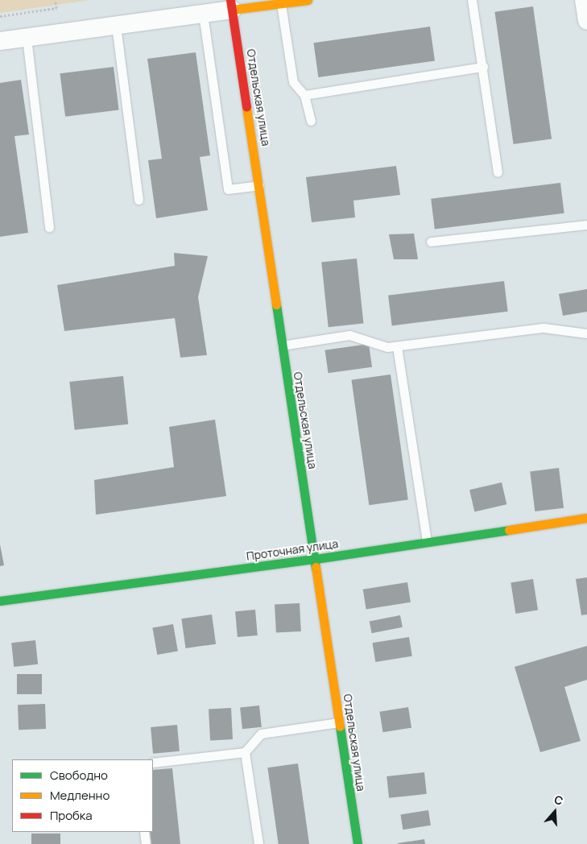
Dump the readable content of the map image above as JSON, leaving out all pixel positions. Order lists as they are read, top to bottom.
{
  "streets": {
    "street": ["Отдельская улица", "Проточная улица"]
  },
  "crossings": [
    ["Отдельская улица", "Проточная улица"]
  ],
  "legend": ["Свободно", "Медленно", "Пробка"],
  "north": "top"
}
